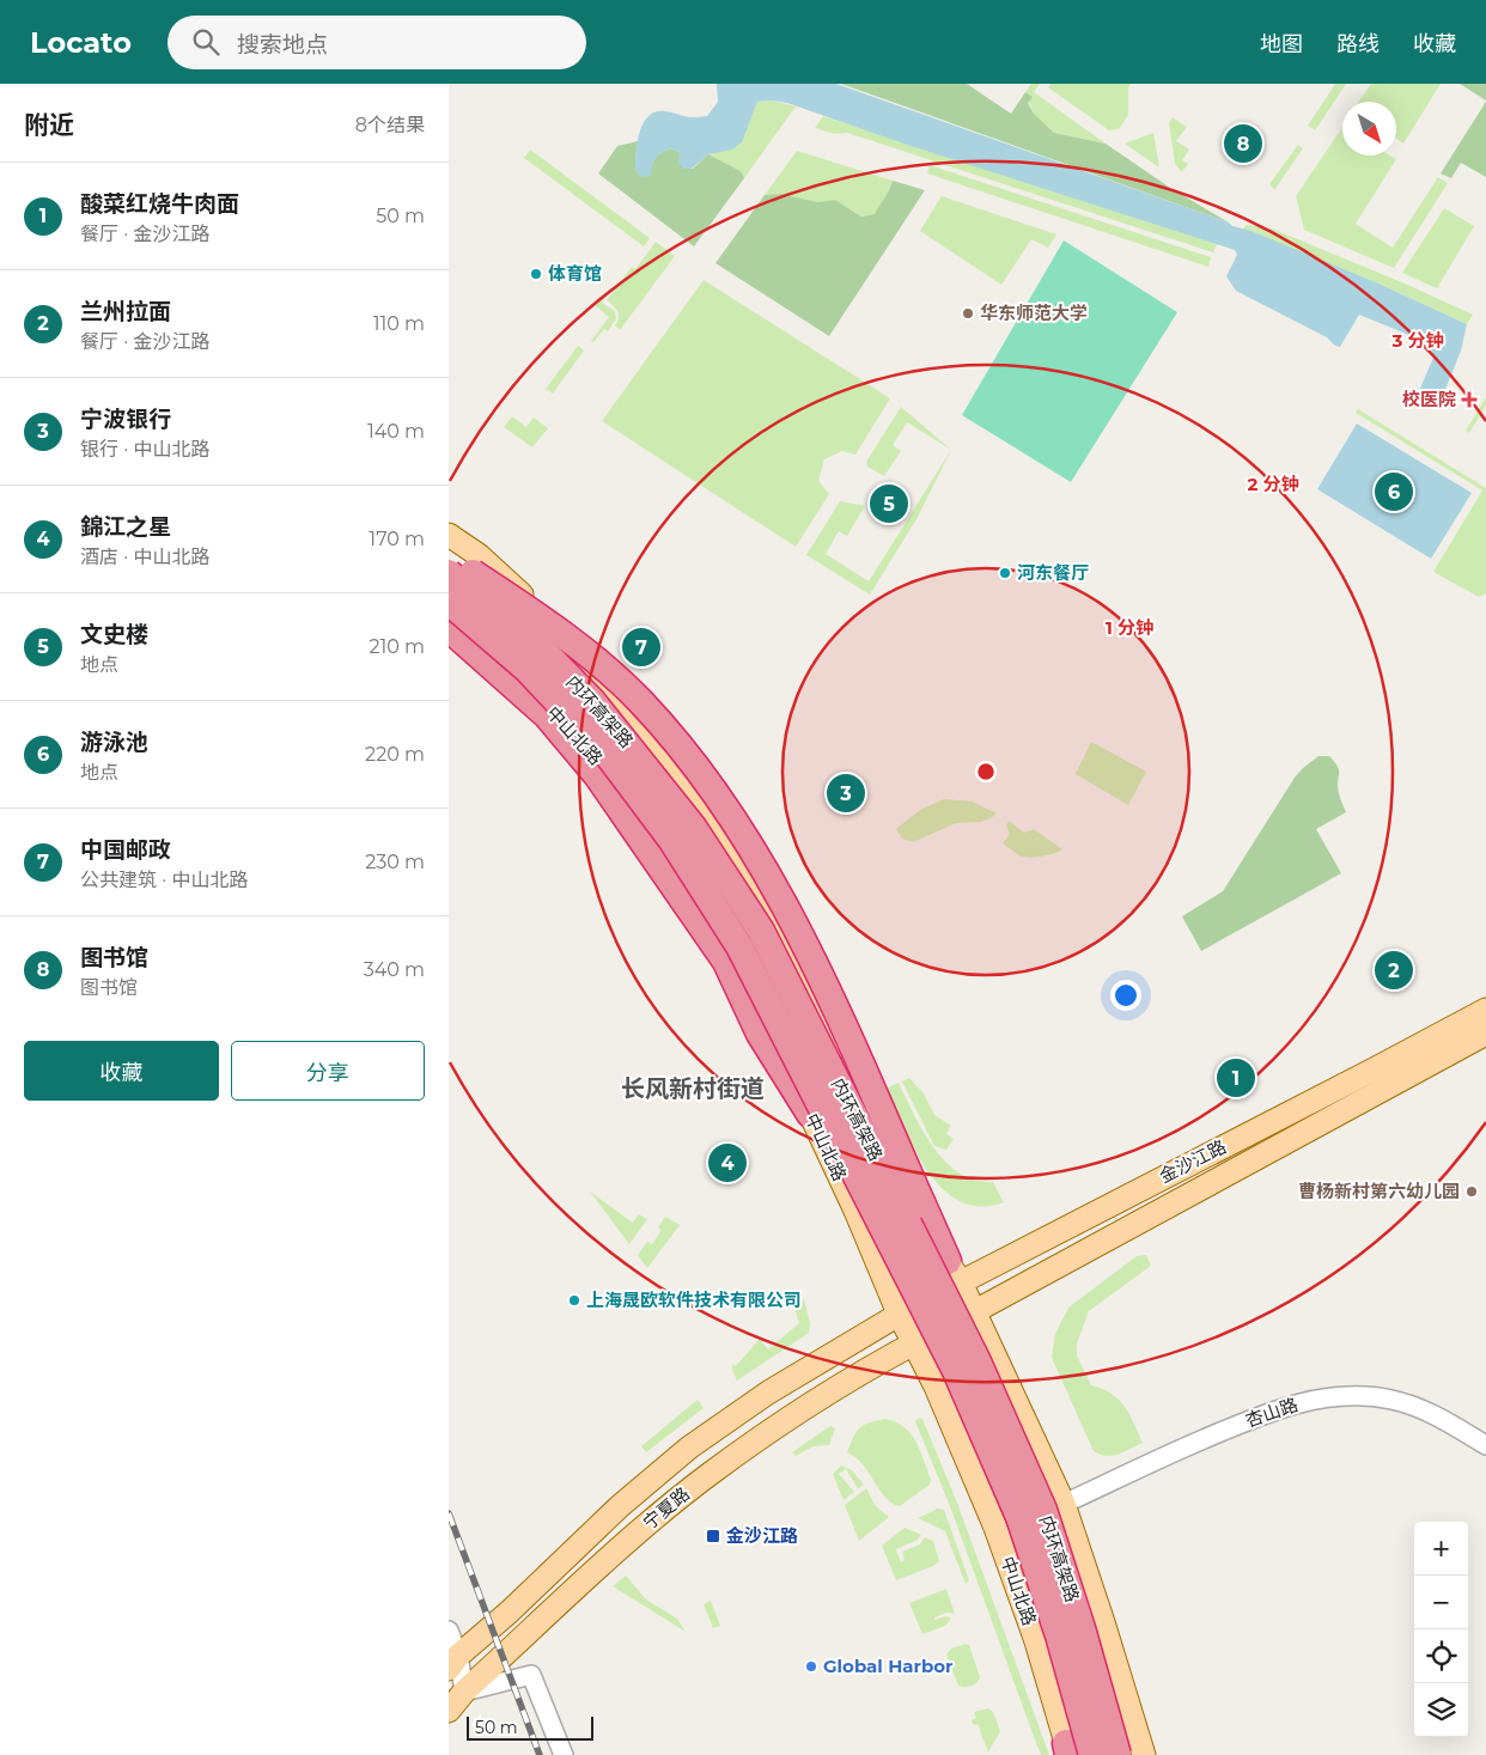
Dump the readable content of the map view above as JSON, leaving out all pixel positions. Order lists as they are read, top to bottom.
{
  "streets": {
    "highway": ["内环高架路"],
    "main road": ["中山北路", "金沙江路", "宁夏路"],
    "street": ["杏山路"]
  },
  "crossings": [
    ["中山北路", "金沙江路"],
    ["中山北路", "宁夏路"],
    ["金沙江路", "宁夏路"]
  ],
  "districts": ["长风新村街道"],
  "places": {
    "other": [
      "体育馆",
      "华东师范大学",
      "河东餐厅",
      "曹杨新村第六幼儿园",
      "上海晟欧软件技术有限公司",
      "Global Harbor"
    ],
    "health": ["校医院"],
    "transit": ["金沙江路"]
  },
  "scale_bar": "50 m",
  "north": "bottom right",
  "page": {
    "header": "Locato",
    "search": "搜索地点",
    "nav": ["地图", "路线", "收藏"],
    "heading": ["附近", "8个结果"],
    "pins": [
      "8",
      "6",
      "5",
      "7",
      "3",
      "2",
      "1",
      "4"
    ],
    "list": [
      {
        "mark": "1",
        "name": "酸菜红烧牛肉面",
        "note": "餐厅 · 金沙江路",
        "value": "50 m"
      },
      {
        "mark": "2",
        "name": "兰州拉面",
        "note": "餐厅 · 金沙江路",
        "value": "110 m"
      },
      {
        "mark": "3",
        "name": "宁波银行",
        "note": "银行 · 中山北路",
        "value": "140 m"
      },
      {
        "mark": "4",
        "name": "錦江之星",
        "note": "酒店 · 中山北路",
        "value": "170 m"
      },
      {
        "mark": "5",
        "name": "文史楼",
        "note": "地点",
        "value": "210 m"
      },
      {
        "mark": "6",
        "name": "游泳池",
        "note": "地点",
        "value": "220 m"
      },
      {
        "mark": "7",
        "name": "中国邮政",
        "note": "公共建筑 · 中山北路",
        "value": "230 m"
      },
      {
        "mark": "8",
        "name": "图书馆",
        "note": "图书馆",
        "value": "340 m"
      }
    ],
    "buttons": ["收藏", "分享"],
    "map_buttons": ["+", "−"],
    "scale": "50 m"
  },
  "rings": ["3 分钟", "2 分钟", "1 分钟"]
}
